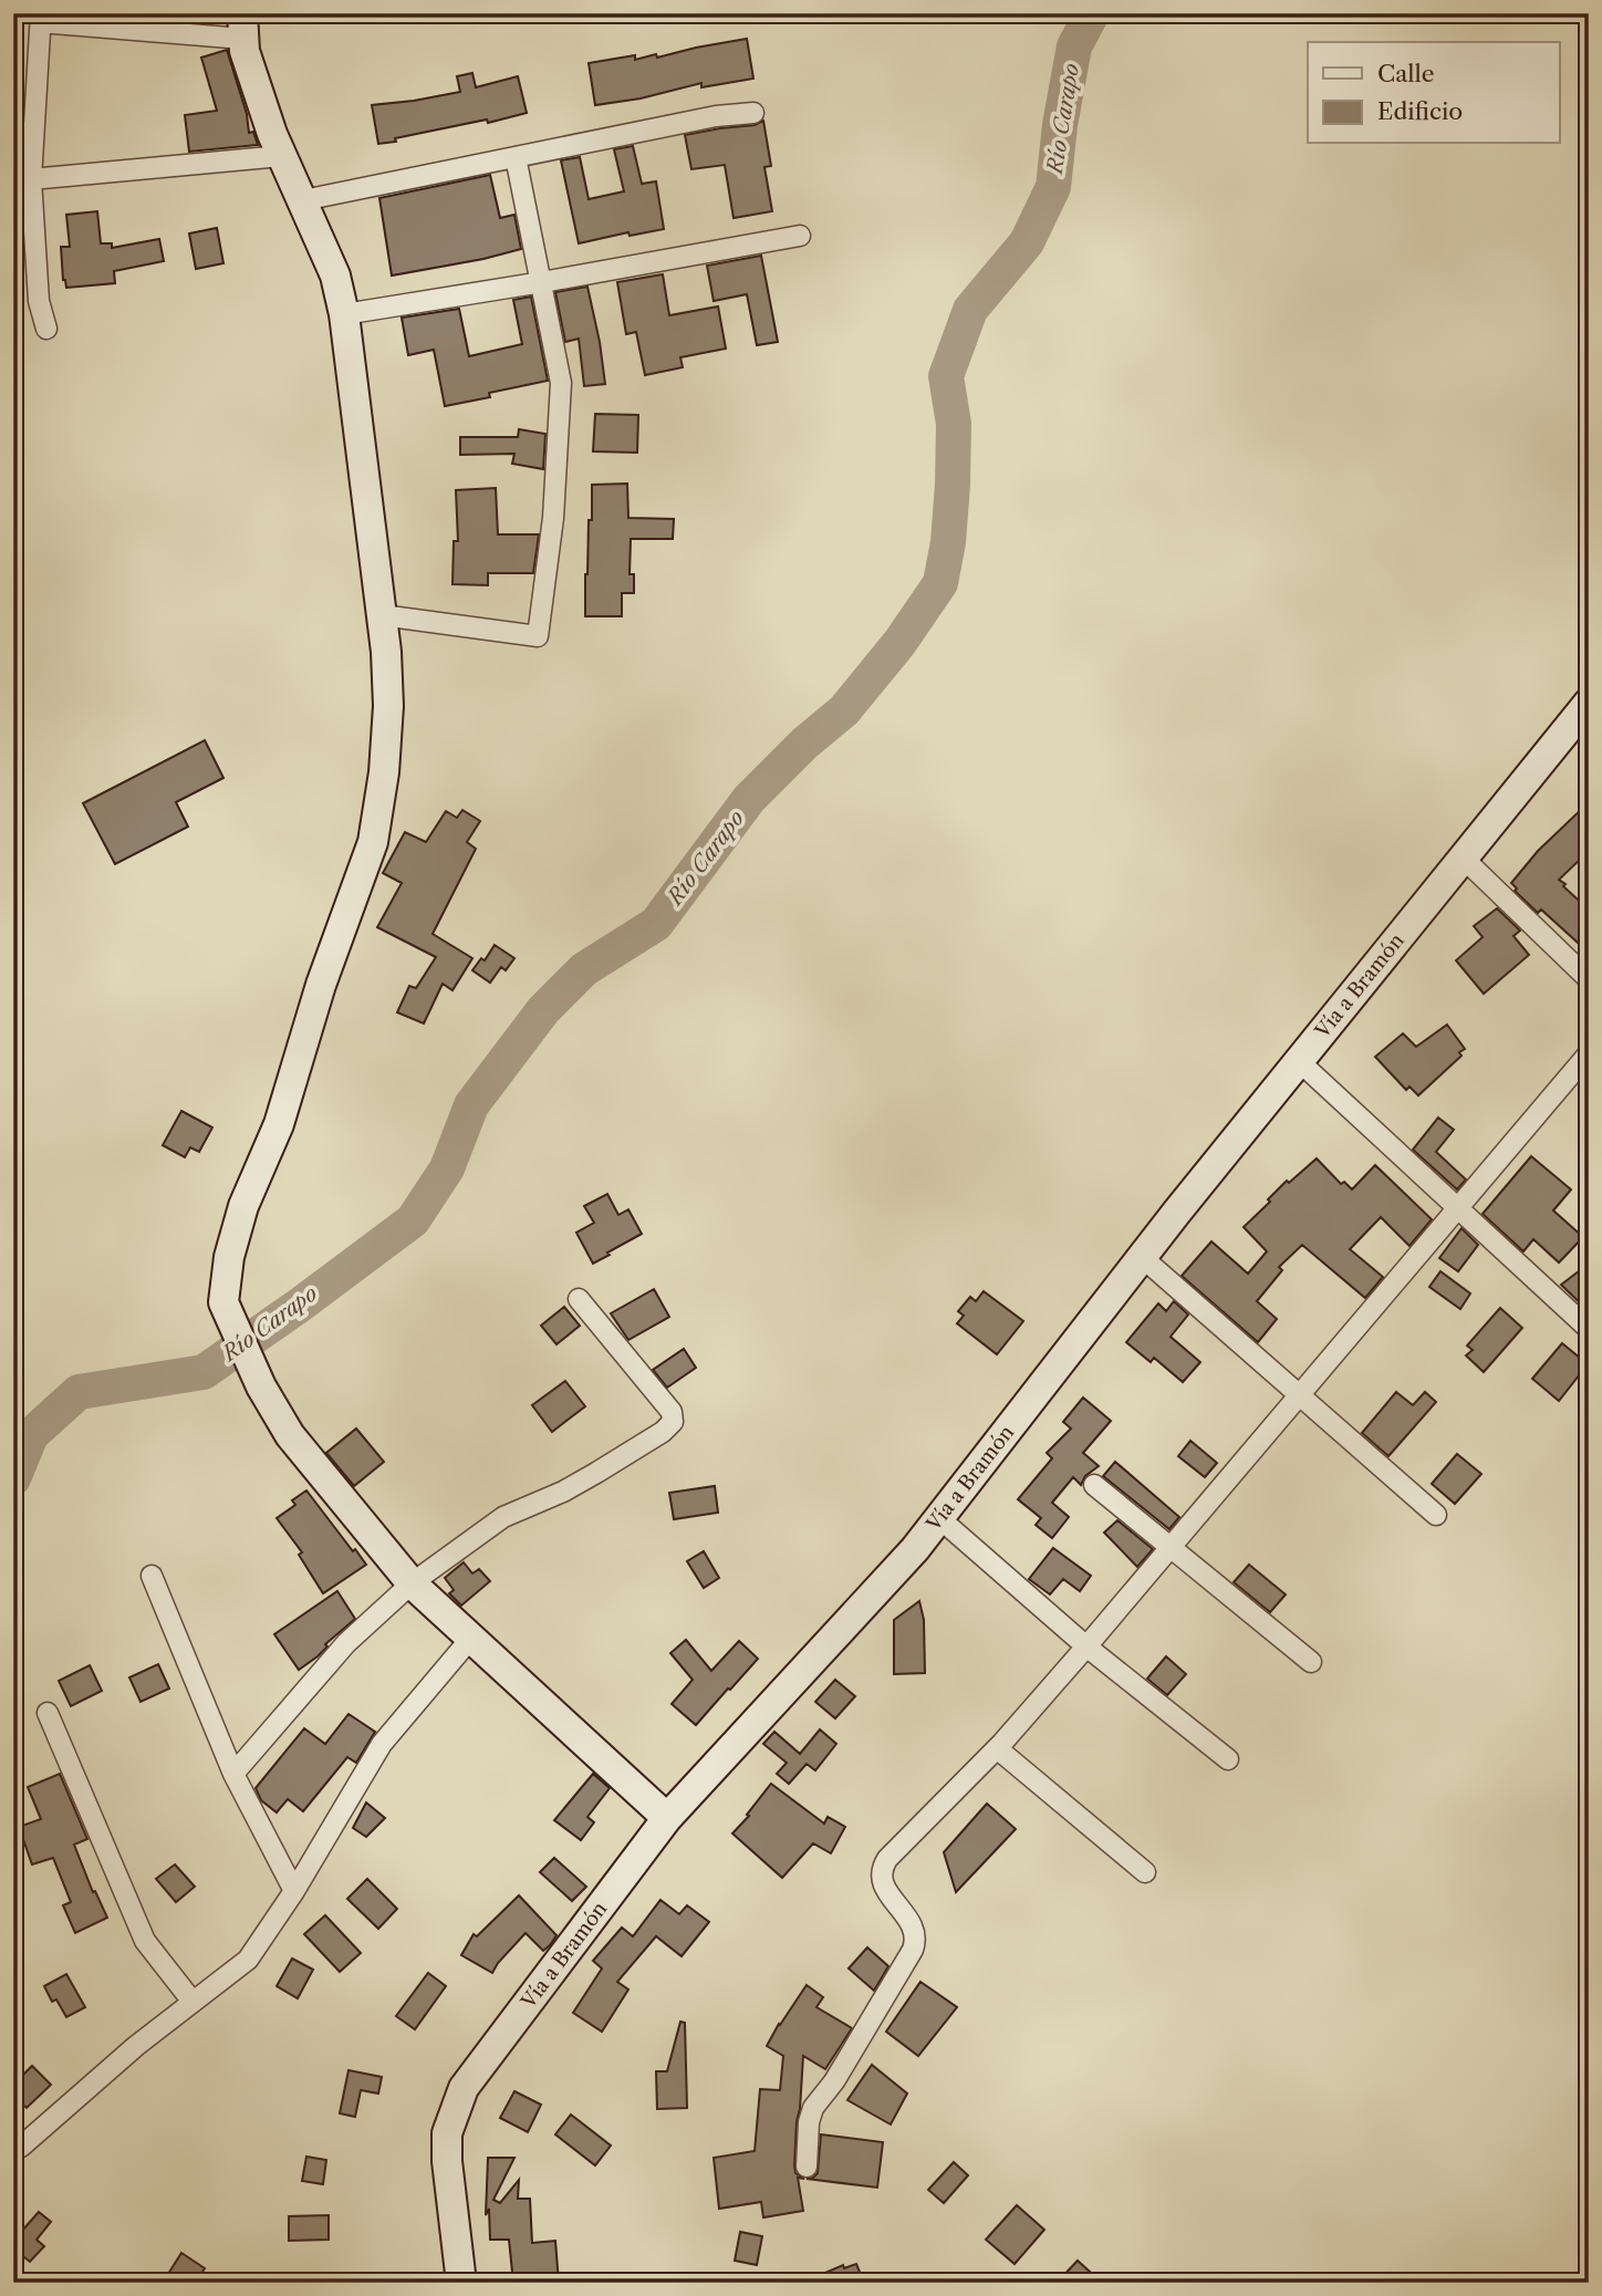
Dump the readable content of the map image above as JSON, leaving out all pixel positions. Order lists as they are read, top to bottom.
{
  "streets": {
    "street": ["Vía a Bramón"]
  },
  "water": ["Río Carapo"],
  "legend": ["Calle", "Edificio"]
}
